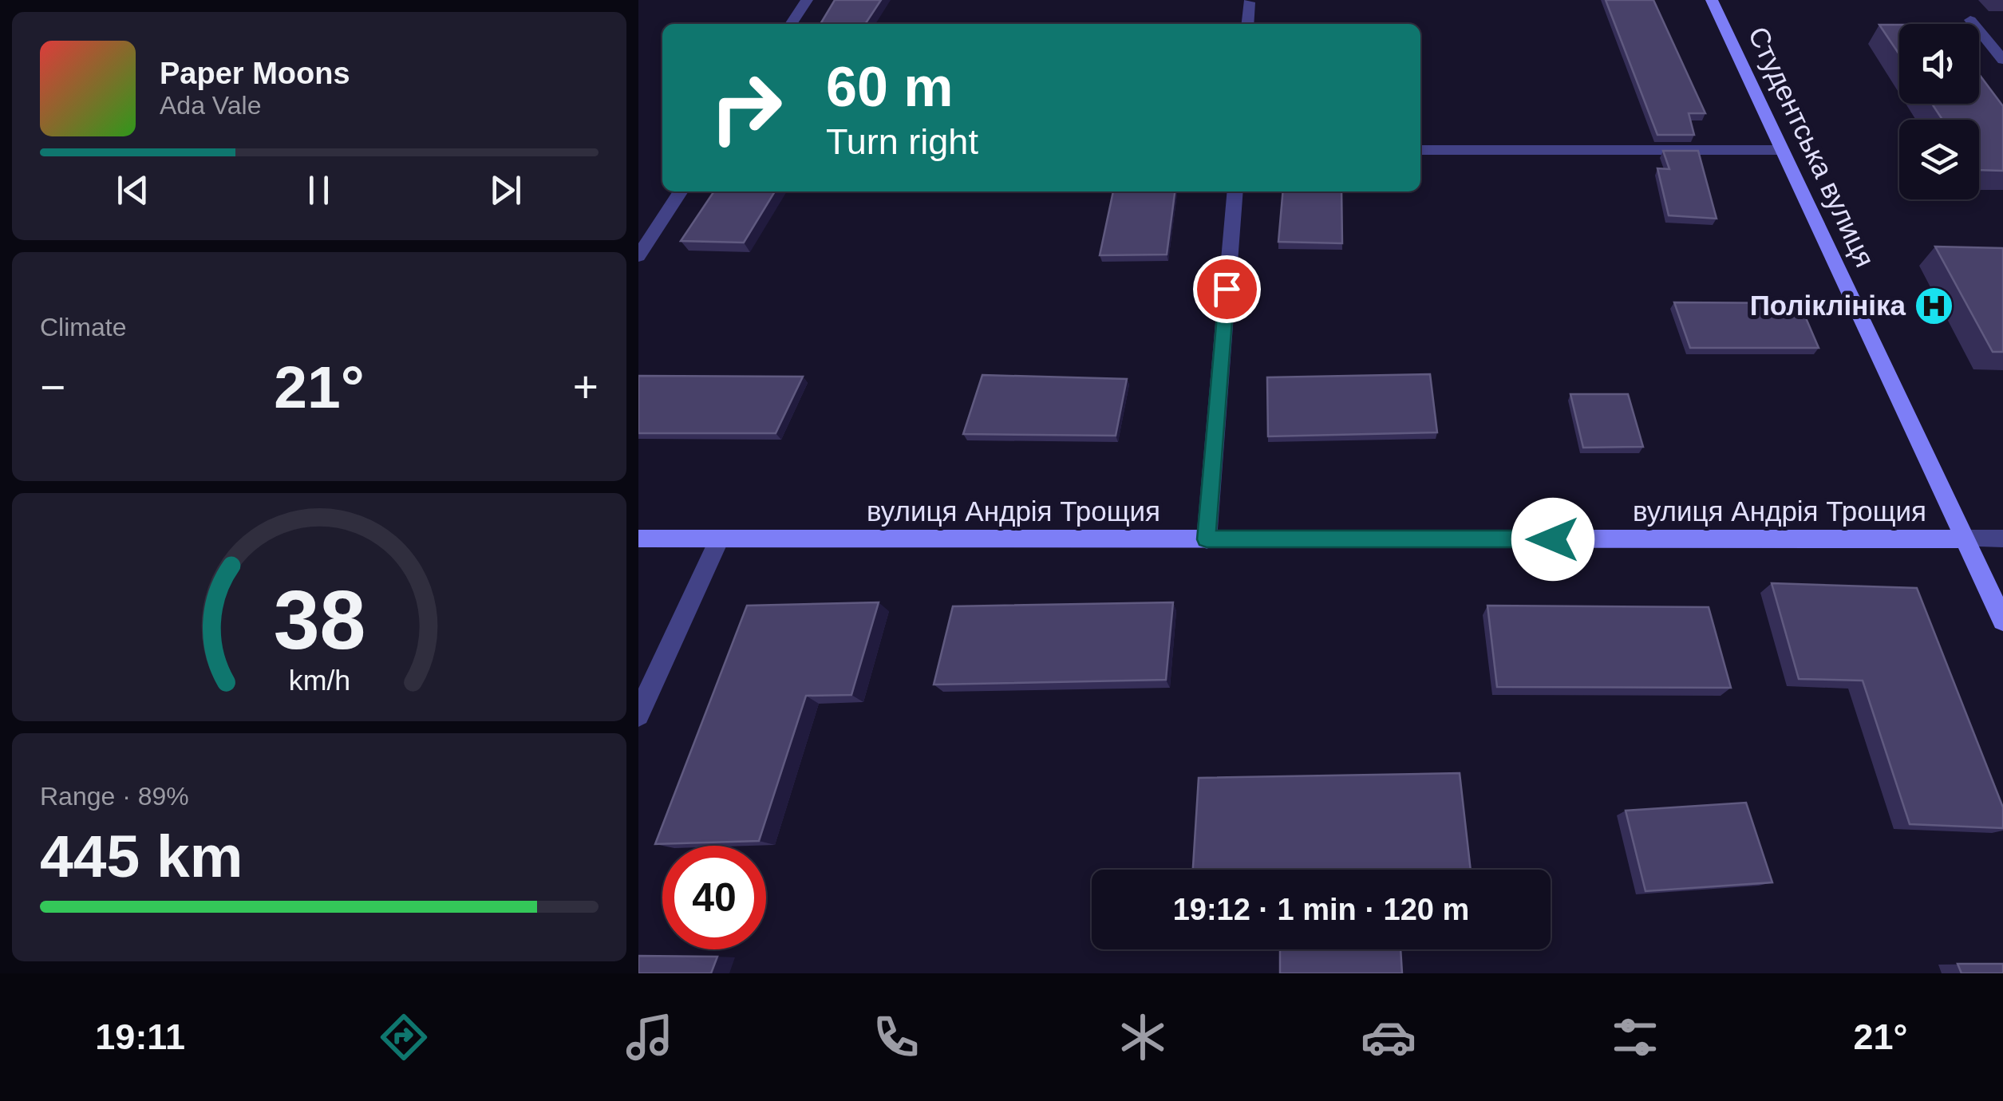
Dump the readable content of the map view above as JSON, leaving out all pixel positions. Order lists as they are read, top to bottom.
{
  "streets": {
    "street": ["Студентська вулиця", "вулиця Андрія Трощия"]
  },
  "crossings": [
    ["Студентська вулиця", "вулиця Андрія Трощия"]
  ],
  "places": {
    "hospital": ["Поліклініка"]
  },
  "page": {
    "turn": ["60 m", "Turn right"],
    "song": ["Paper Moons", "Ada Vale"],
    "tile": [
      "Climate",
      ["Range · 89%", "445 km"]
    ],
    "heat": ["−", "21°", "+"],
    "limit": "40",
    "trip": "19:12 · 1 min · 120 m",
    "tabs": ["19:11", "21°"],
    "gauge": ["38", "km/h"]
  }
}
